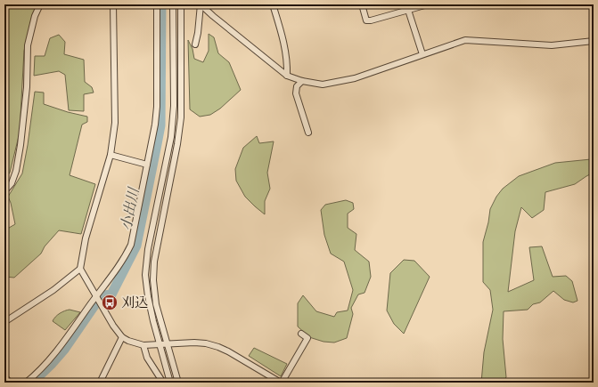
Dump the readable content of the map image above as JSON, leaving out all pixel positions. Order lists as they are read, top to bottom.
{
  "water": ["小出川"],
  "places": {
    "bus stop": ["刈込"]
  }
}
